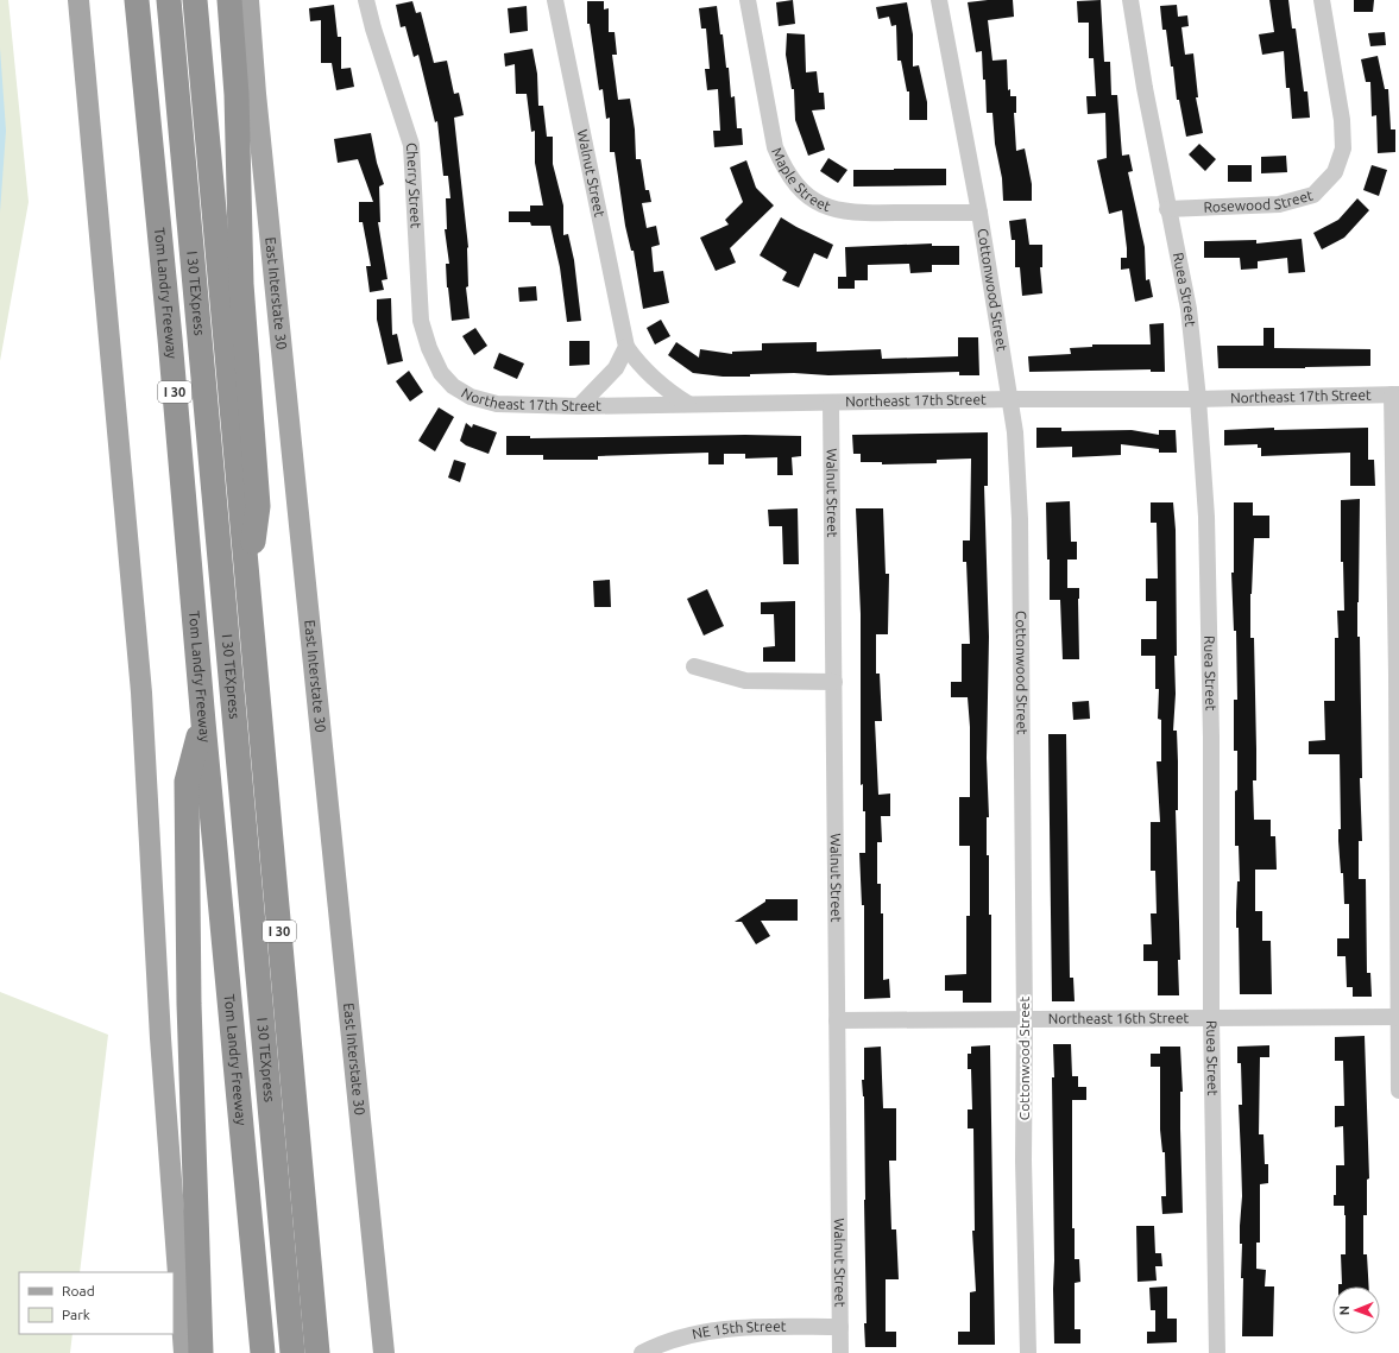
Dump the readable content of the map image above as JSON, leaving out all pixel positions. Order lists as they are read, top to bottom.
{
  "streets": {
    "highway": ["Tom Landry Freeway", "I 30 TEXpress", "I 30"],
    "main road": ["East Interstate 30"],
    "street": [
      "Walnut Street",
      "Maple Street",
      "Cherry Street",
      "Rosewood Street",
      "Cottonwood Street",
      "Ruea Street",
      "Northeast 17th Street",
      "Northeast 16th Street",
      "NE 15th Street"
    ]
  },
  "crossings": [
    ["Walnut Street", "Northeast 17th Street"],
    ["Walnut Street", "Northeast 16th Street"],
    ["Walnut Street", "NE 15th Street"],
    ["Maple Street", "Cottonwood Street"],
    ["Cherry Street", "Northeast 17th Street"],
    ["Rosewood Street", "Ruea Street"],
    ["Cottonwood Street", "Northeast 17th Street"],
    ["Cottonwood Street", "Northeast 16th Street"],
    ["Ruea Street", "Northeast 17th Street"],
    ["Ruea Street", "Northeast 16th Street"]
  ],
  "legend": ["Road", "Park"],
  "north": "left"
}
